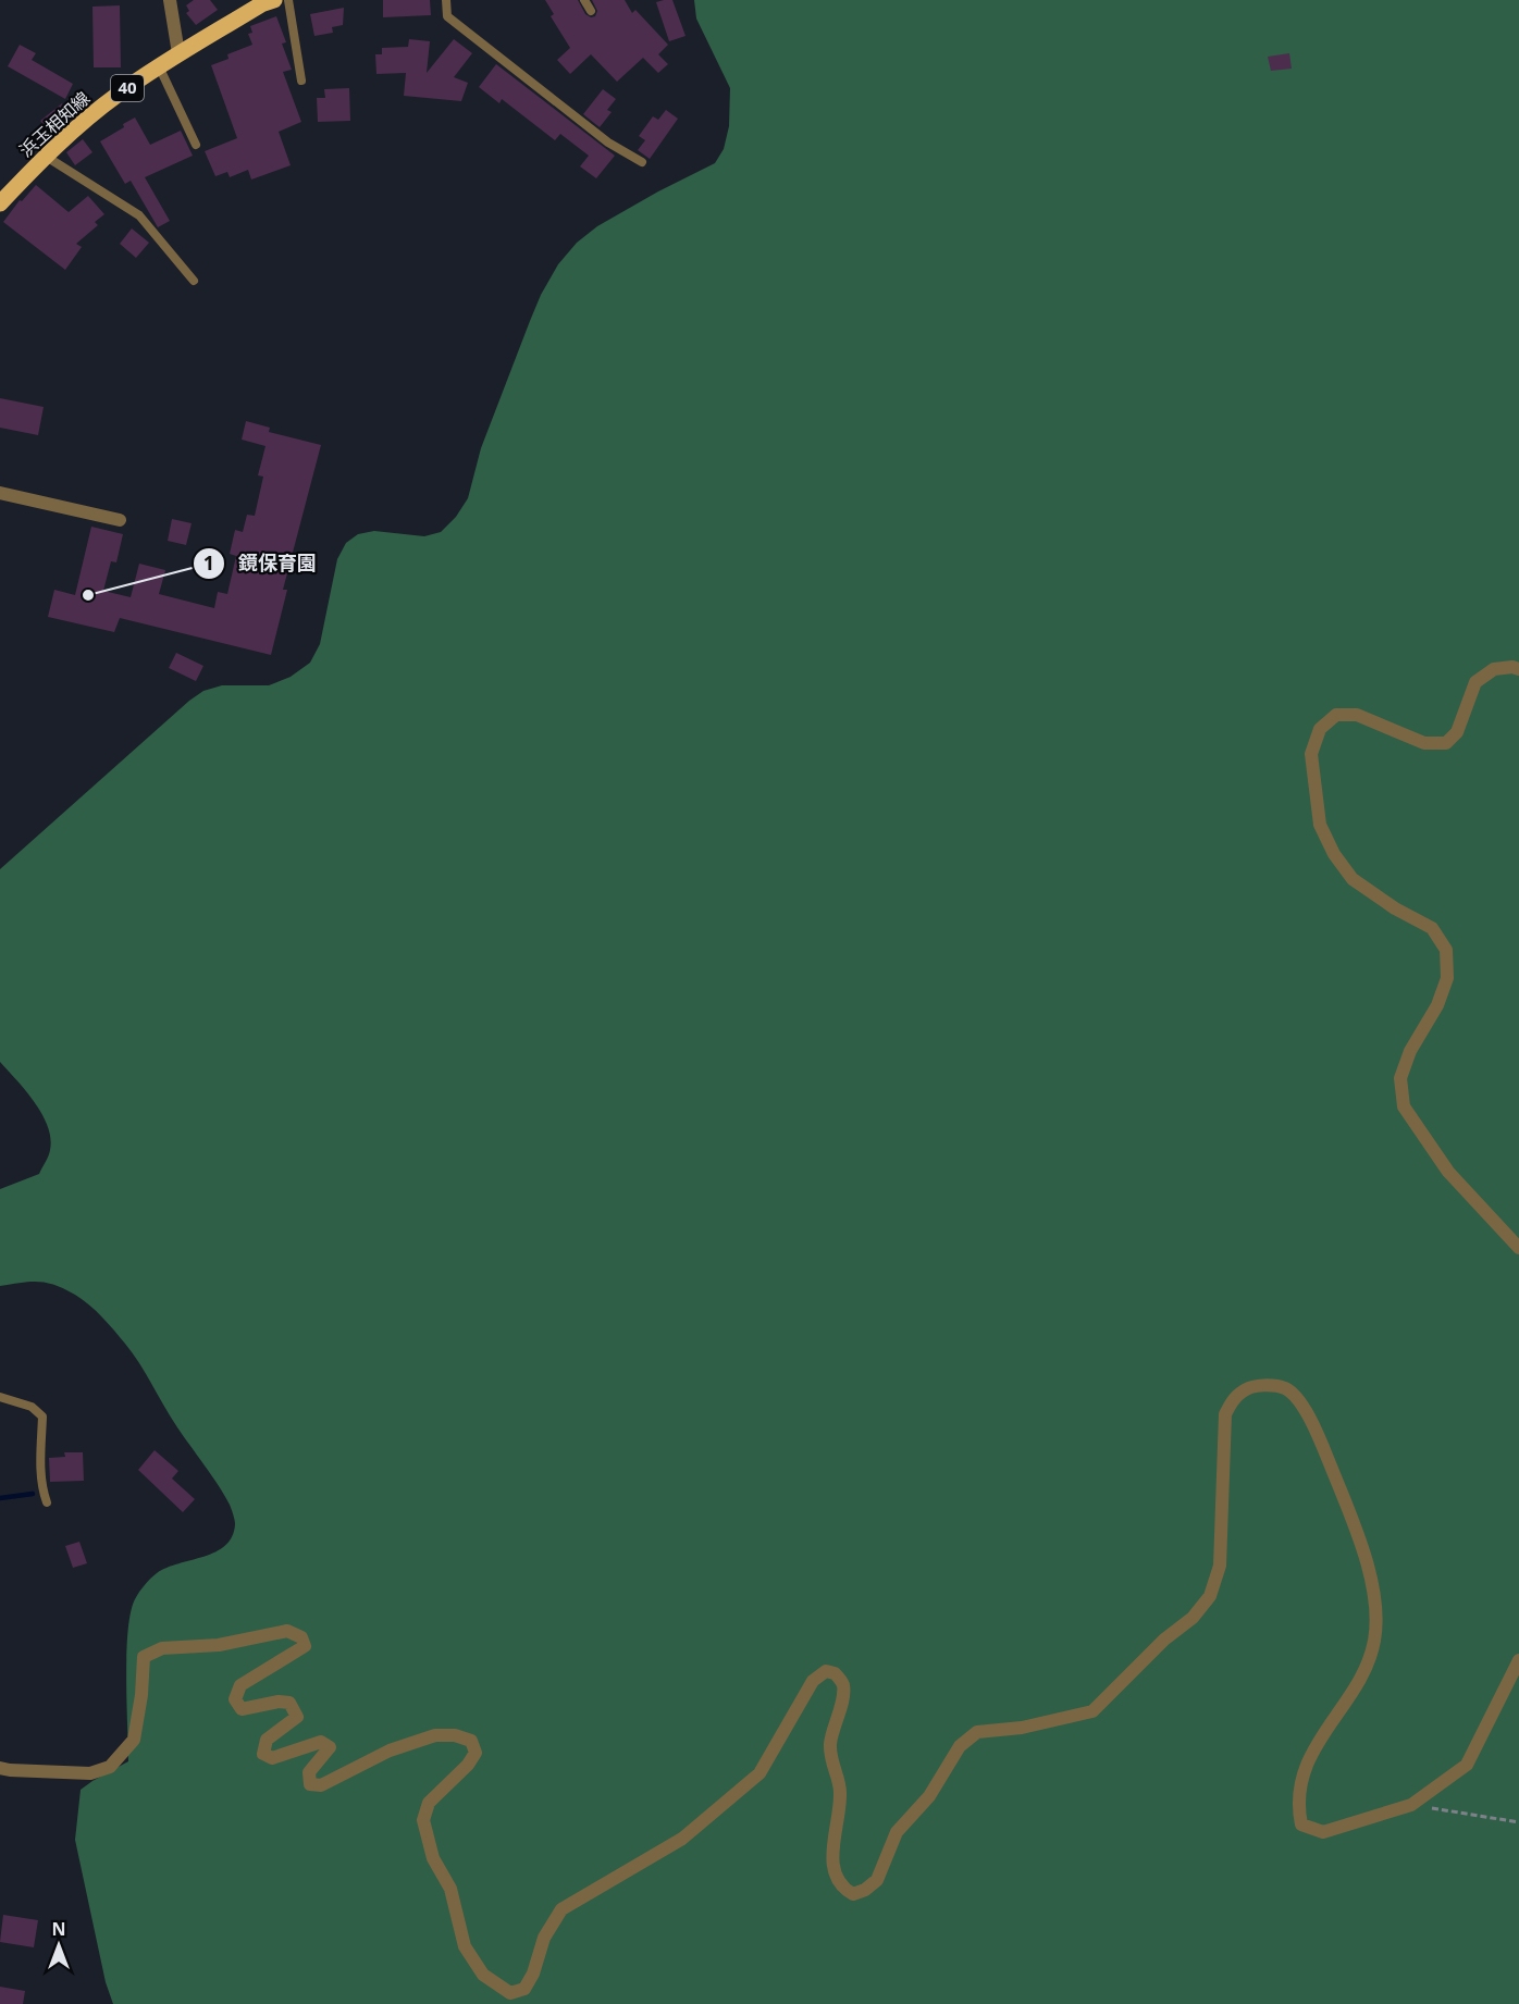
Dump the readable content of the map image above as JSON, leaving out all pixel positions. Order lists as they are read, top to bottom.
{
  "streets": {
    "main road": ["40", "浜玉相知線"]
  },
  "places": ["鏡保育園"],
  "north": "top"
}
